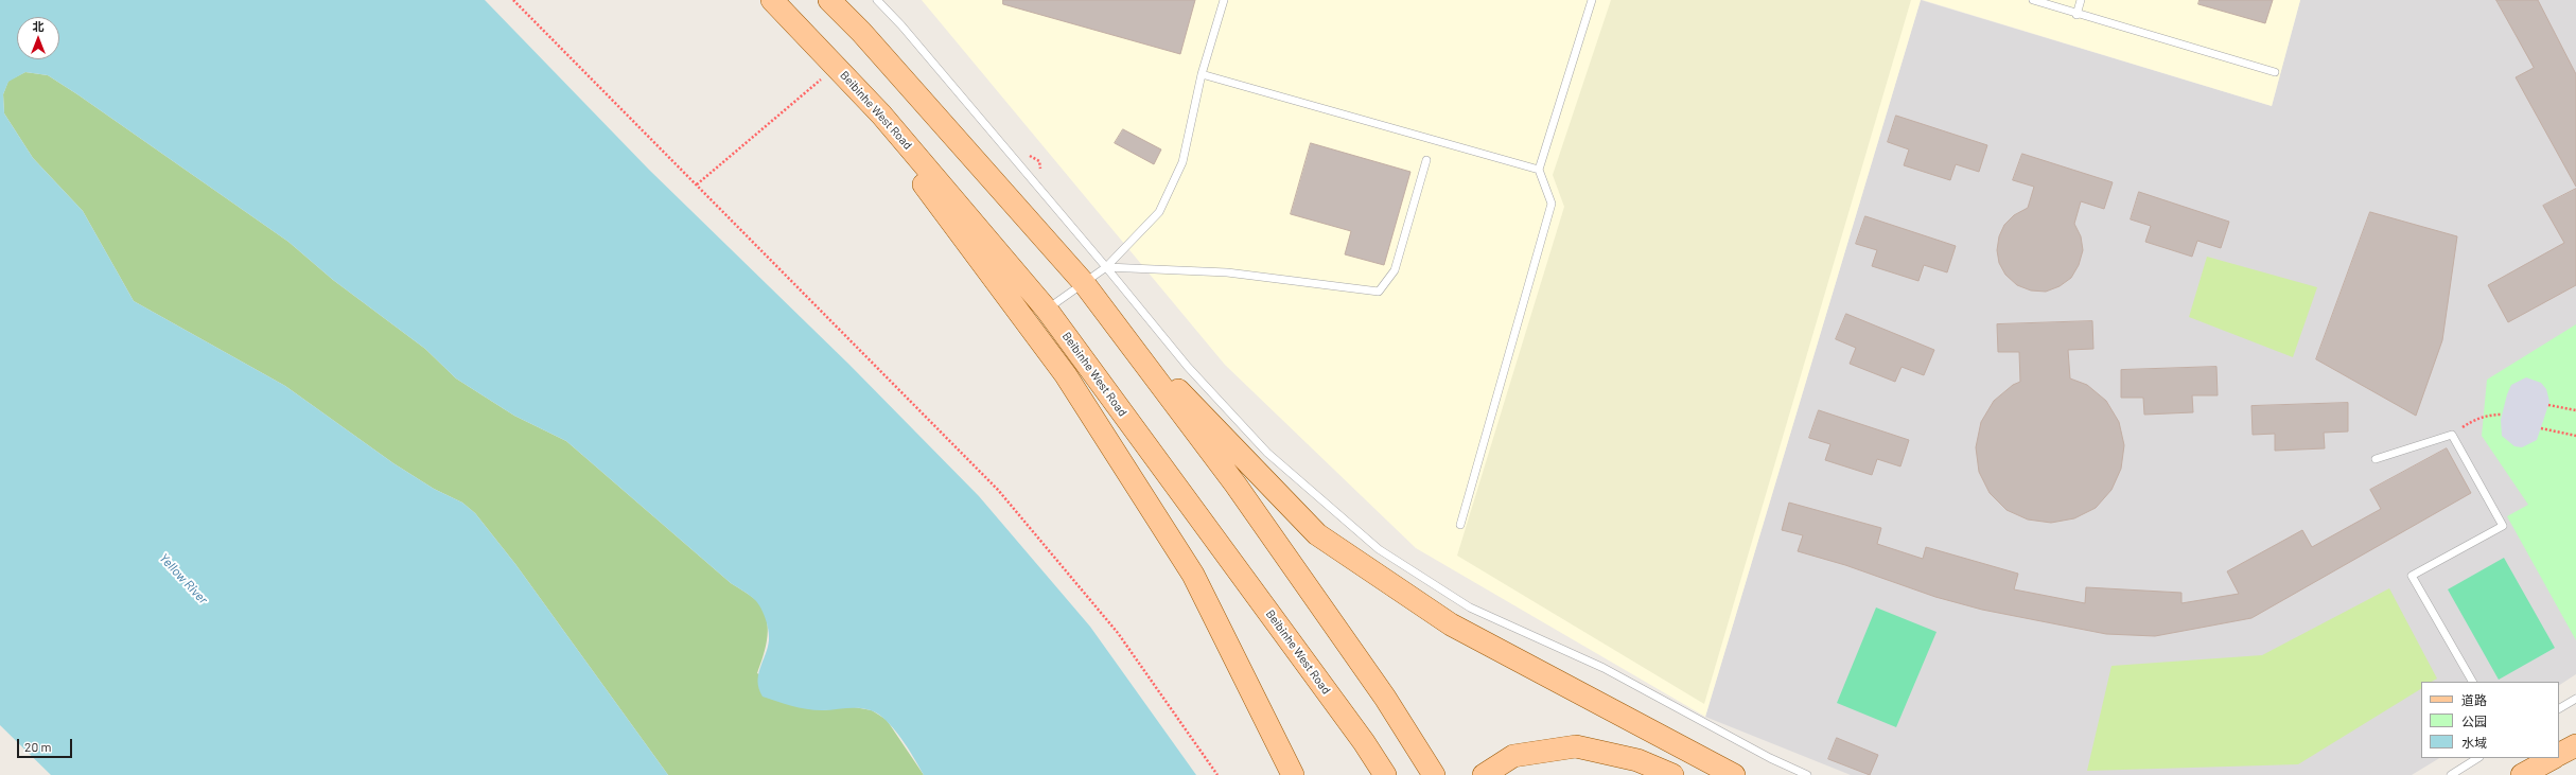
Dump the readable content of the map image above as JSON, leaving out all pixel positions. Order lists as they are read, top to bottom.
{
  "streets": {
    "main road": ["Beibinhe West Road"]
  },
  "water": ["Yellow River"],
  "legend": ["道路", "公园", "水域"],
  "scale_bar": "20 m",
  "north": "top"
}
